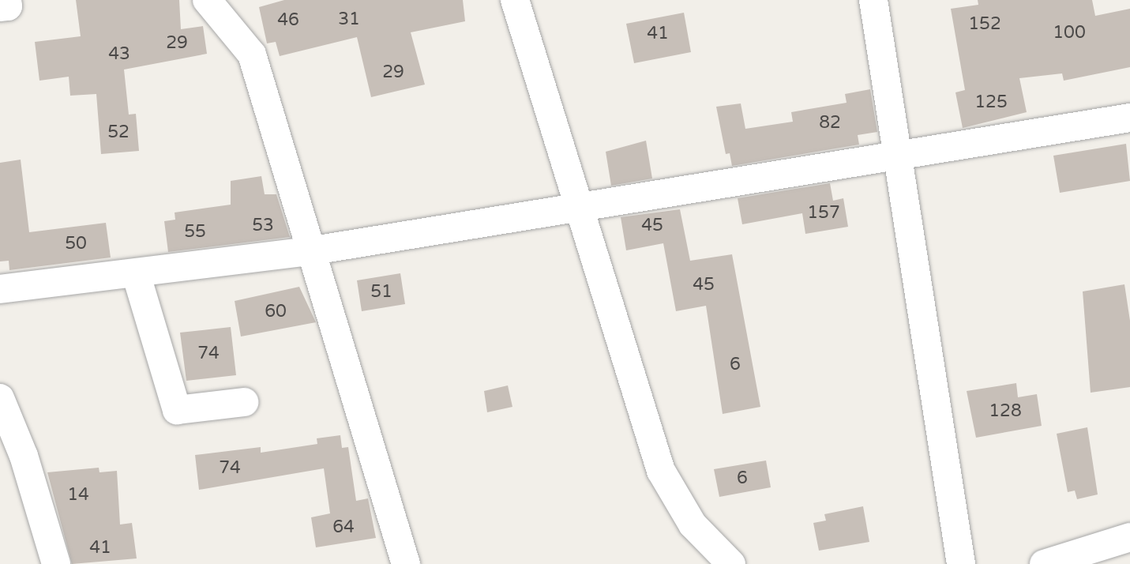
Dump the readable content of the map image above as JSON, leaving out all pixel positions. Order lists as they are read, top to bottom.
{
  "house_numbers": [
    "31",
    "46",
    "152",
    "100",
    "41",
    "29",
    "43",
    "29",
    "125",
    "82",
    "52",
    "157",
    "53",
    "45",
    "55",
    "50",
    "45",
    "51",
    "60",
    "74",
    "6",
    "128",
    "74",
    "6",
    "14",
    "64",
    "41"
  ]
}
